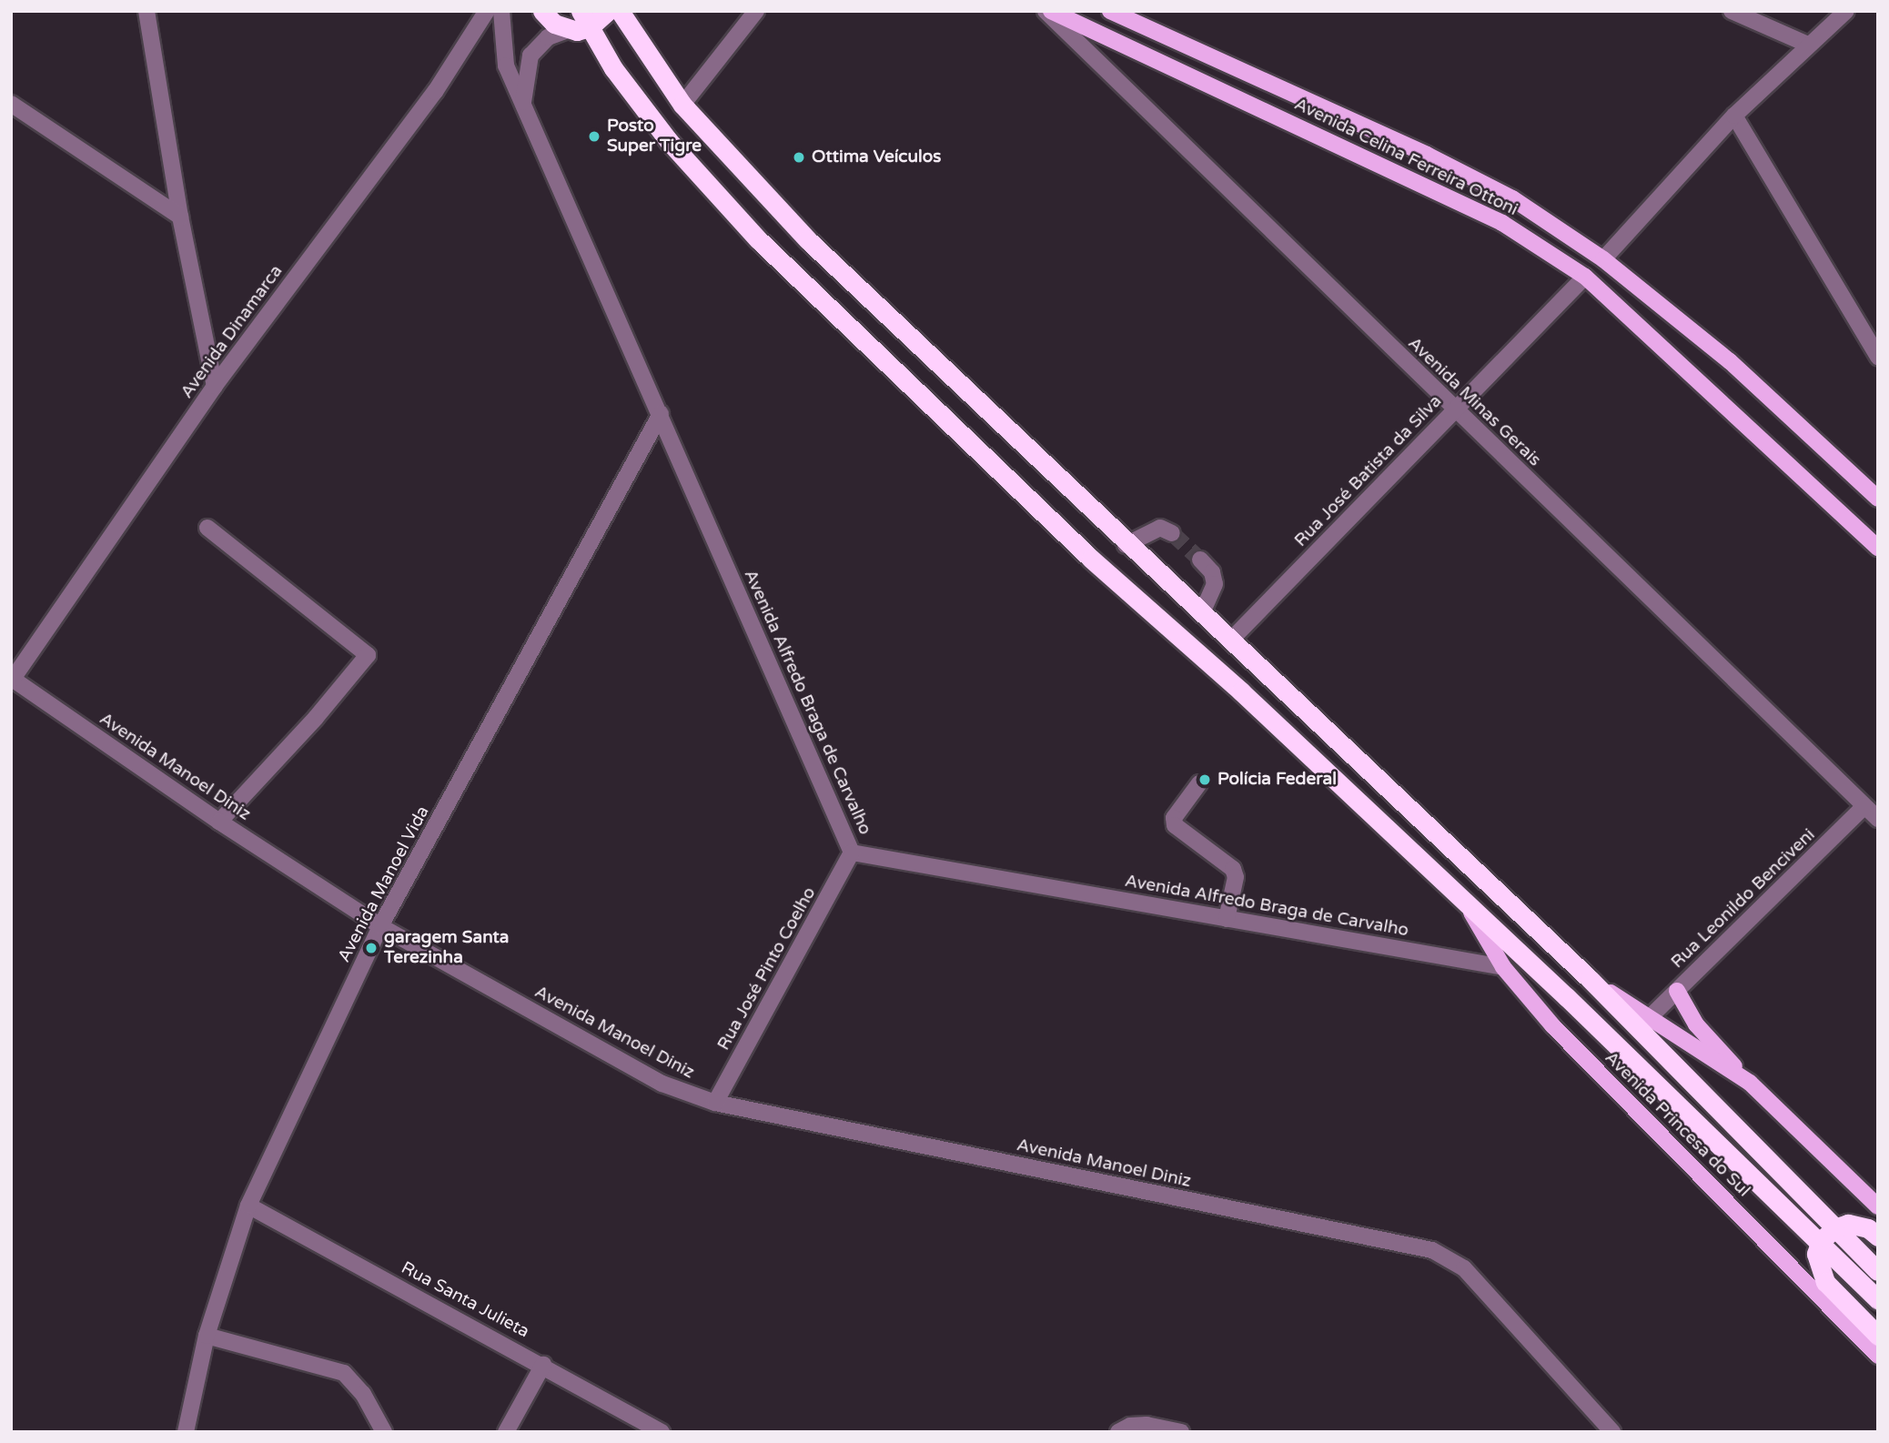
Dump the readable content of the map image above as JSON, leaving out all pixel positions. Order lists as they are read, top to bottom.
{
  "streets": {
    "main road": ["Avenida Celina Ferreira Ottoni", "Avenida Princesa do Sul"],
    "street": [
      "Avenida Dinamarca",
      "Avenida Minas Gerais",
      "Rua José Batista da Silva",
      "Avenida Alfredo Braga de Carvalho",
      "Avenida Manoel Diniz",
      "Avenida Manoel Vida",
      "Rua Leonildo Benciveni",
      "Rua José Pinto Coelho",
      "Rua Santa Julieta"
    ]
  },
  "crossings": [
    ["Avenida Celina Ferreira Ottoni", "Rua José Batista da Silva"],
    ["Avenida Dinamarca", "Avenida Manoel Diniz"],
    ["Avenida Minas Gerais", "Rua José Batista da Silva"],
    ["Avenida Minas Gerais", "Rua Leonildo Benciveni"],
    ["Avenida Alfredo Braga de Carvalho", "Avenida Manoel Vida"],
    ["Avenida Alfredo Braga de Carvalho", "Rua José Pinto Coelho"],
    ["Avenida Alfredo Braga de Carvalho", "Avenida Princesa do Sul"],
    ["Avenida Manoel Diniz", "Avenida Manoel Vida"],
    ["Avenida Manoel Diniz", "Rua José Pinto Coelho"],
    ["Avenida Manoel Vida", "Rua Santa Julieta"]
  ],
  "places": [
    "Posto Super Tigre",
    "Ottima Veículos",
    "Polícia Federal",
    "garagem Santa Terezinha"
  ]
}
